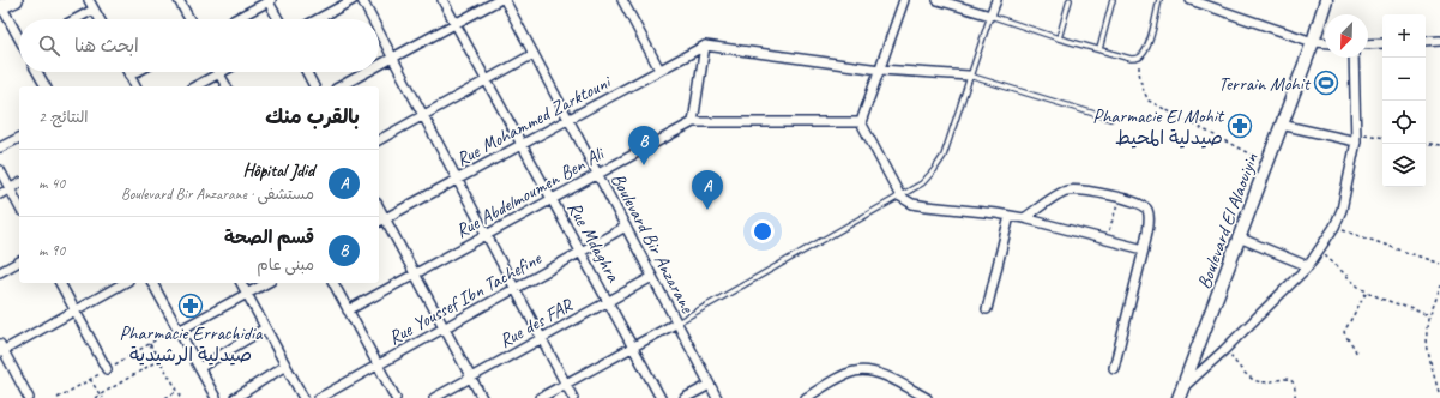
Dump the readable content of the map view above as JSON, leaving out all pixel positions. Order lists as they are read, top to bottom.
{
  "streets": {
    "street": [
      "Rue Mohammed Zarktouni",
      "Rue Abdelmoumen Ben Ali",
      "Boulevard El Alaouiyin",
      "Rue Mdaghra",
      "Boulevard Bir Anzarane",
      "Rue Youssef Ibn Tachefine",
      "Rue des FAR"
    ]
  },
  "crossings": [
    ["Rue Mohammed Zarktouni", "Rue Mdaghra"],
    ["Rue Mohammed Zarktouni", "Boulevard Bir Anzarane"],
    ["Rue Abdelmoumen Ben Ali", "Rue Mdaghra"],
    ["Rue Abdelmoumen Ben Ali", "Boulevard Bir Anzarane"],
    ["Rue Mdaghra", "Rue Youssef Ibn Tachefine"],
    ["Rue Mdaghra", "Rue des FAR"],
    ["Boulevard Bir Anzarane", "Rue Youssef Ibn Tachefine"],
    ["Boulevard Bir Anzarane", "Rue des FAR"]
  ],
  "places": {
    "sports": ["Terrain Mohit"],
    "pharmacy": ["Pharmacie El Mohit صيدلية المحيط", "Pharmacie Errachidia صيدلية الرشيدية"]
  },
  "north": "bottom left",
  "page": {
    "map_buttons": ["+", "−"],
    "search": "ابحث هنا",
    "heading": ["بالقرب منك", "النتائج: 2"],
    "pins": ["B", "A"],
    "list": [
      {
        "mark": "A",
        "name": "Hôpital Jdid",
        "note": "مستشفى · Boulevard Bir Anzarane",
        "value": "40 m"
      },
      {
        "mark": "B",
        "name": "قسم الصحة",
        "note": "مبنى عام",
        "value": "90 m"
      }
    ]
  }
}
